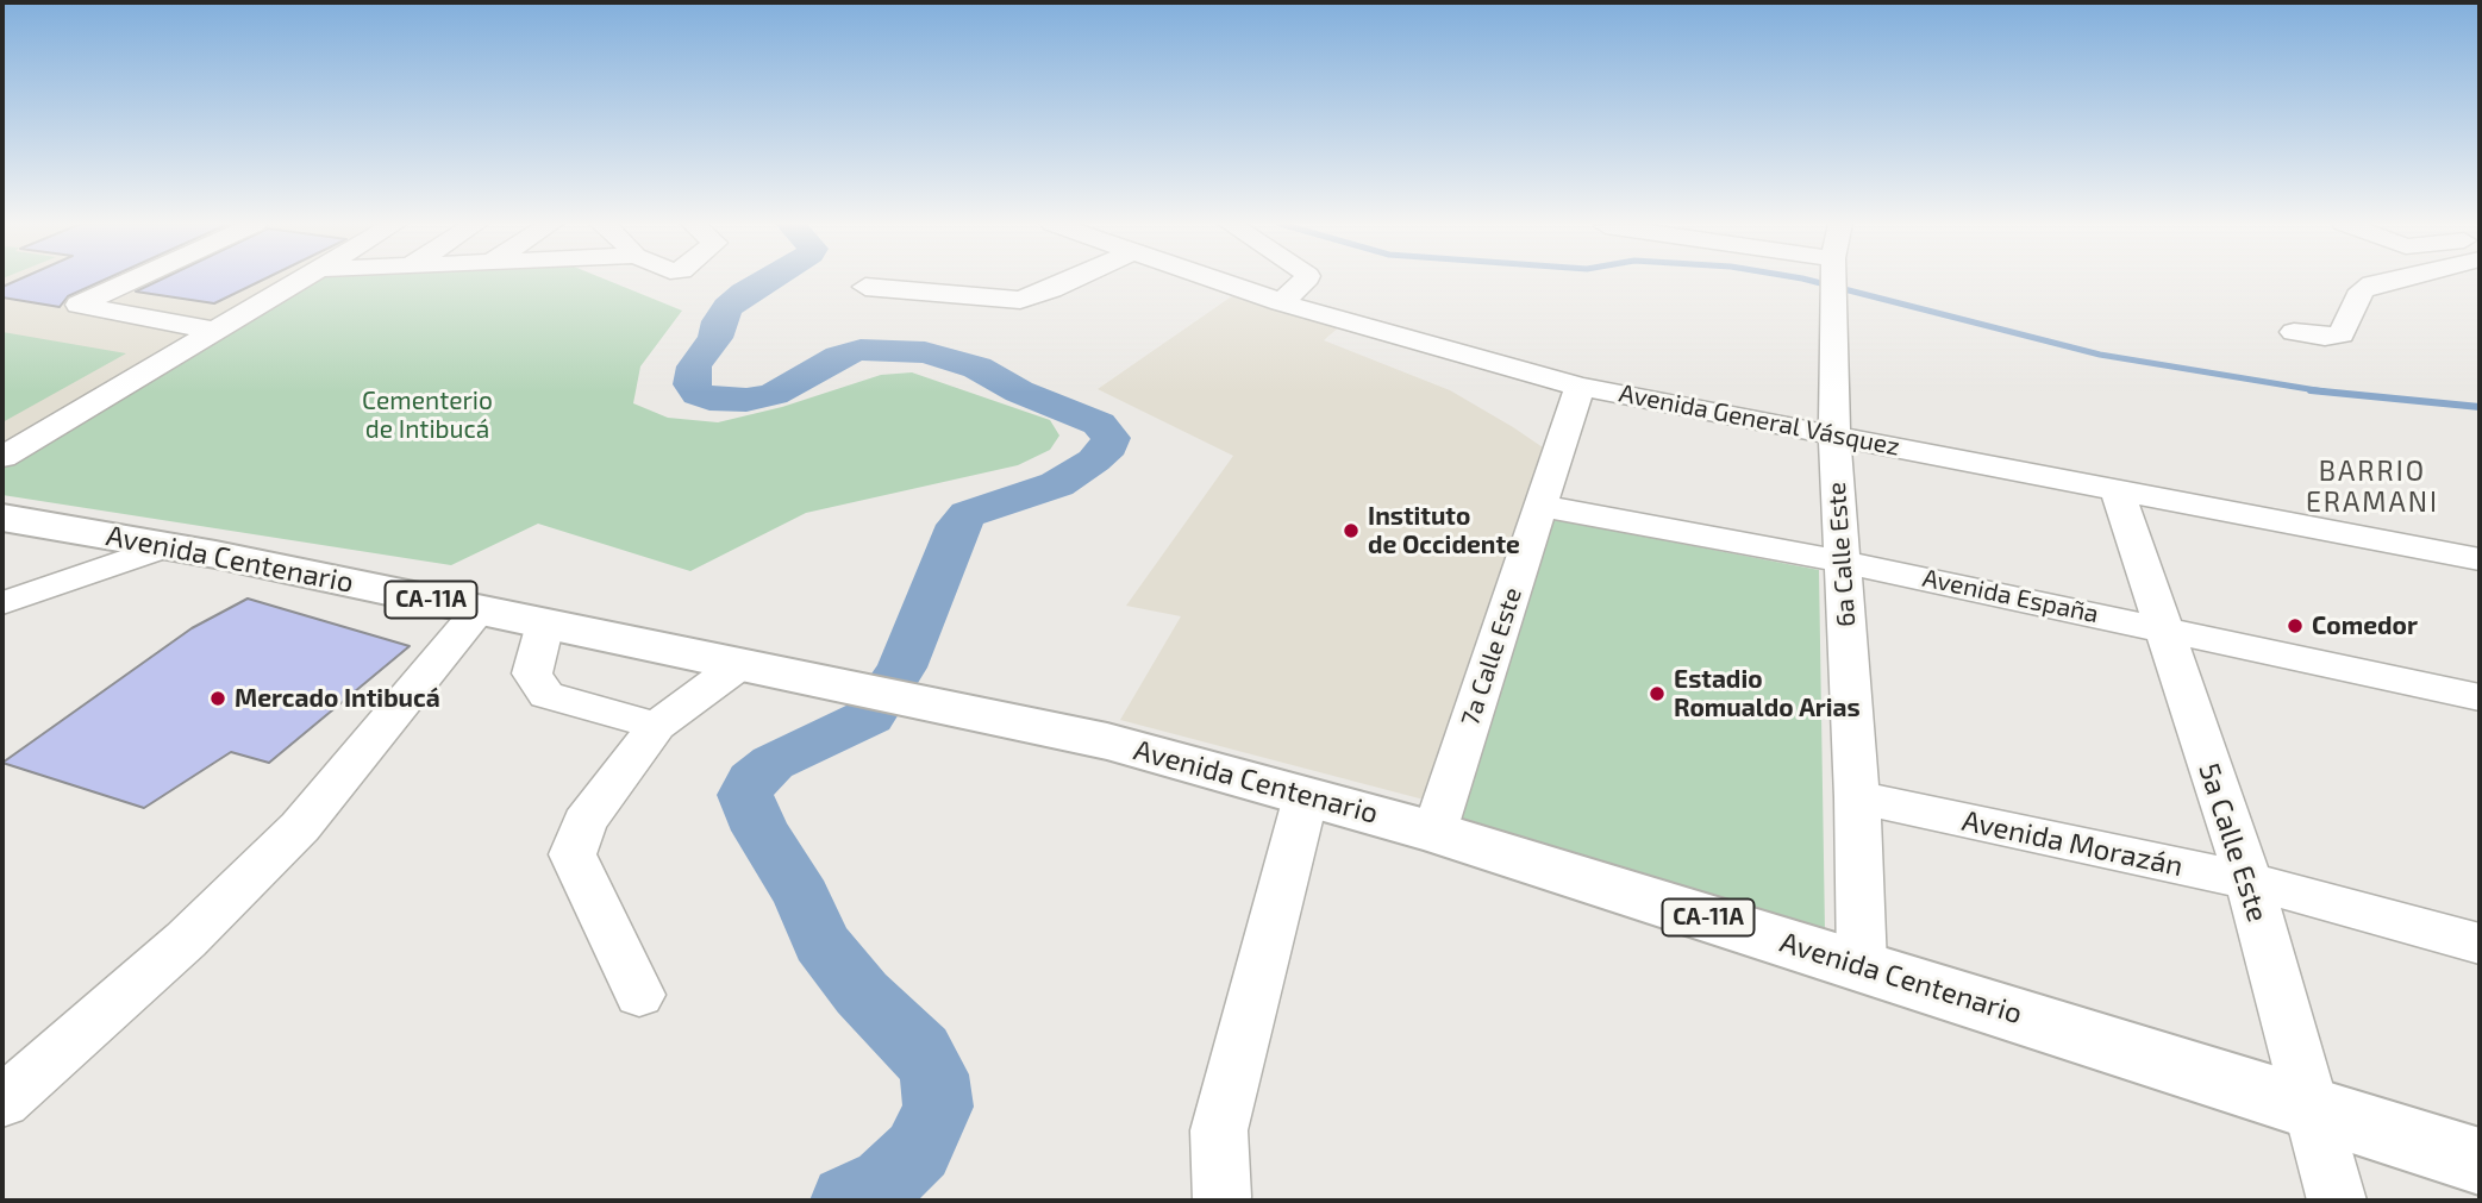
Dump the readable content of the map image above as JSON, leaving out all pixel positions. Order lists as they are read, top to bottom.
{
  "streets": {
    "main road": ["Avenida Centenario", "CA-11A"],
    "street": [
      "Avenida General Vásquez",
      "6a Calle Este",
      "Avenida España",
      "7a Calle Este",
      "5a Calle Este",
      "Avenida Morazán"
    ]
  },
  "crossings": [
    ["Avenida General Vásquez", "6a Calle Este"],
    ["Avenida General Vásquez", "7a Calle Este"],
    ["Avenida General Vásquez", "5a Calle Este"],
    ["6a Calle Este", "Avenida Centenario"],
    ["6a Calle Este", "Avenida España"],
    ["6a Calle Este", "Avenida Morazán"],
    ["Avenida Centenario", "7a Calle Este"],
    ["Avenida Centenario", "5a Calle Este"],
    ["Avenida España", "7a Calle Este"],
    ["Avenida España", "5a Calle Este"],
    ["5a Calle Este", "Avenida Morazán"]
  ],
  "districts": ["BARRIO ERAMANI"],
  "parks": ["Cementerio de Intibucá"],
  "places": [
    "Instituto de Occidente",
    "Comedor",
    "Estadio Romualdo Arias",
    "Mercado Intibucá"
  ]
}
